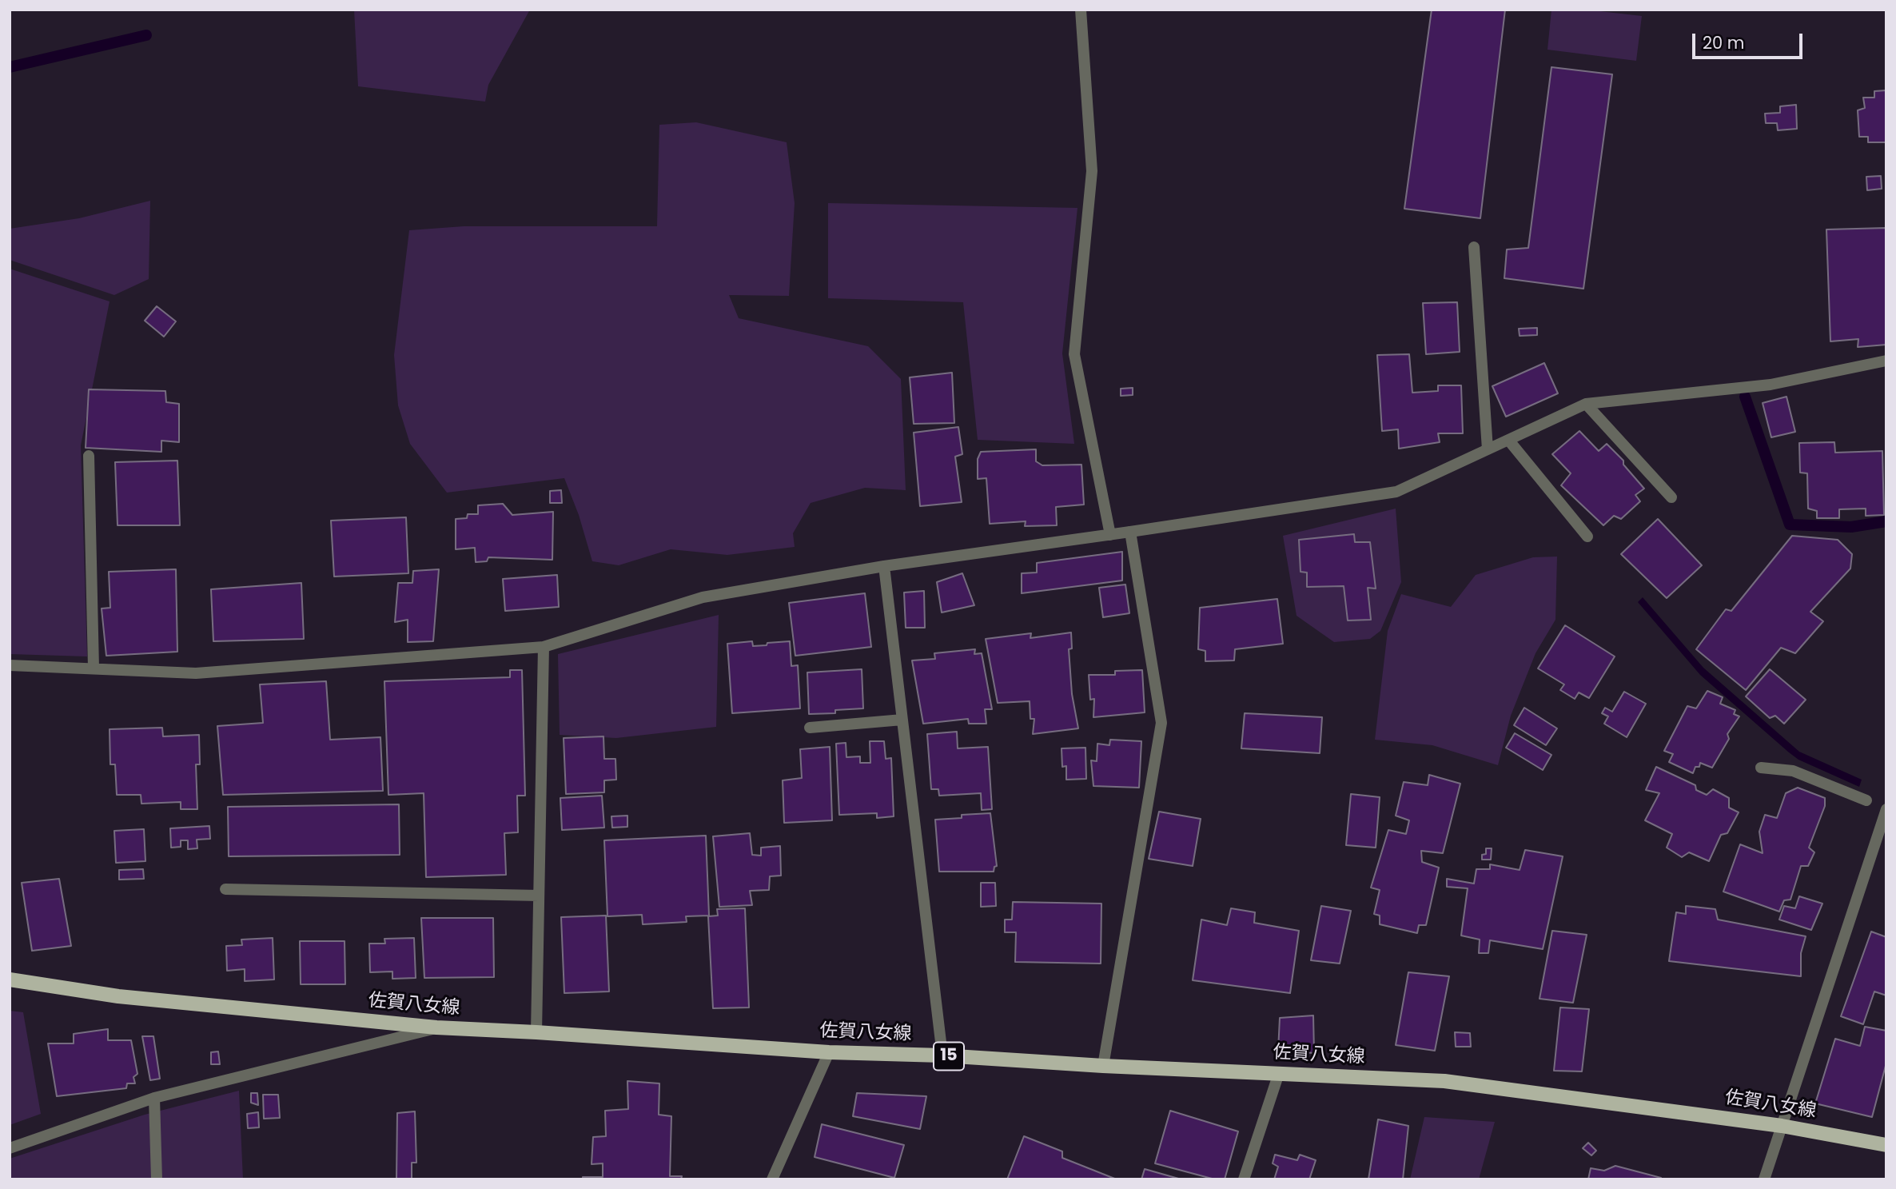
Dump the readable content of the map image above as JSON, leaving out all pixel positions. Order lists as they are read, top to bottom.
{
  "streets": {
    "main road": ["佐賀八女線", "15"]
  },
  "scale_bar": "20 m"
}
